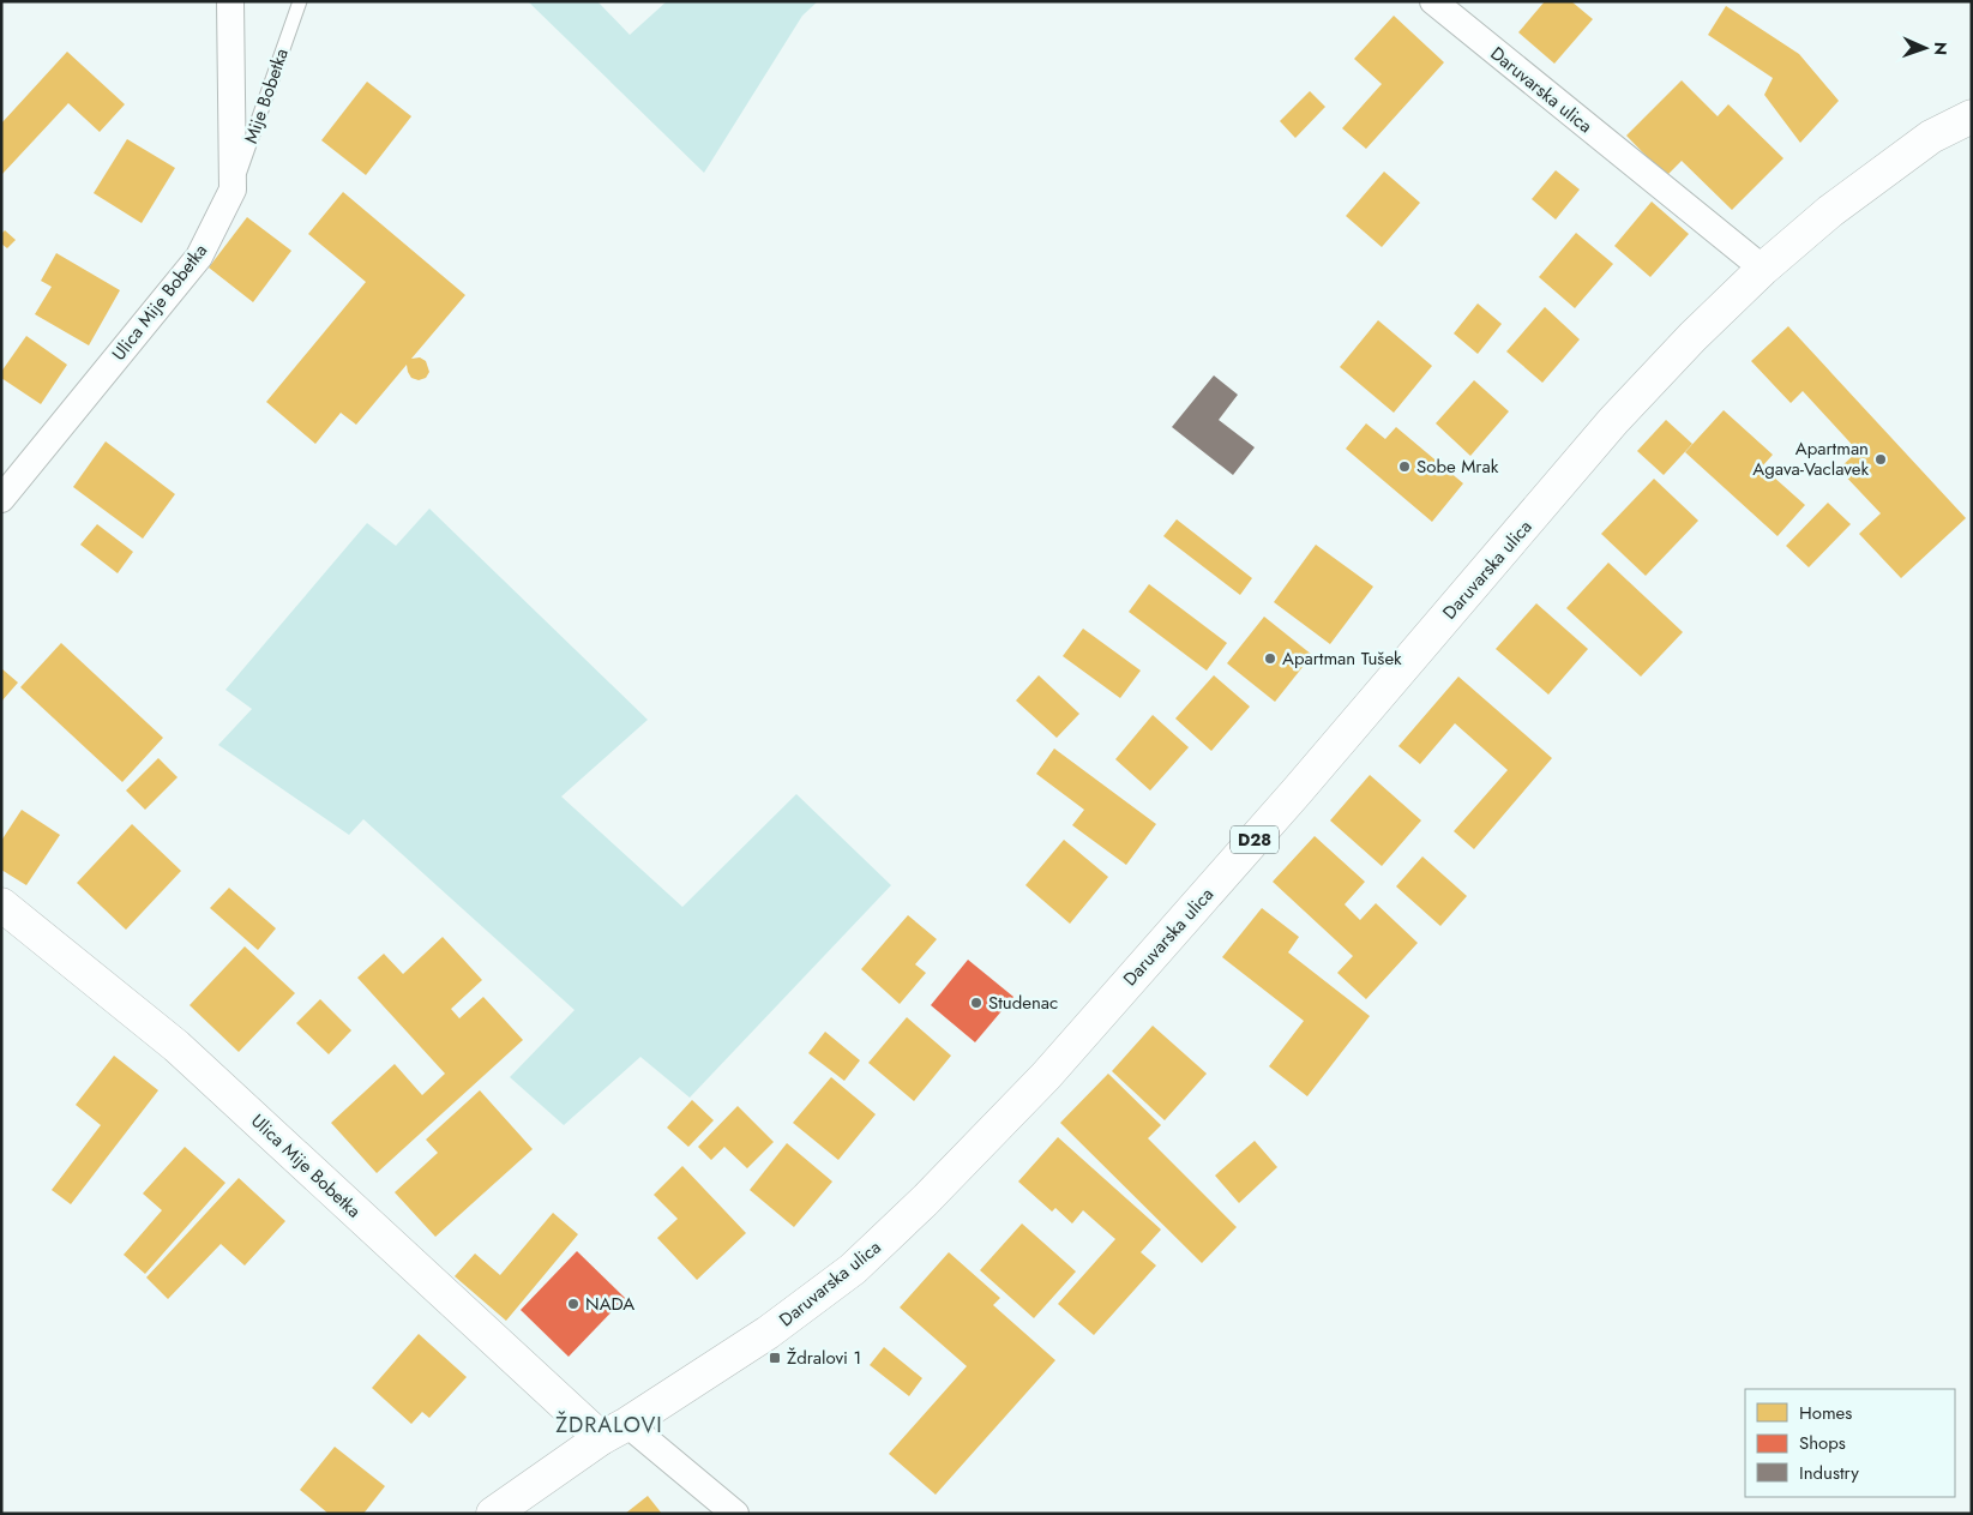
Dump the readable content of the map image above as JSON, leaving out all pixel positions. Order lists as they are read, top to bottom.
{
  "streets": {
    "main road": ["Daruvarska ulica", "Ulica Mije Bobetka", "D28"],
    "lane": ["Mije Bobetka"]
  },
  "crossings": [
    ["Daruvarska ulica", "Ulica Mije Bobetka"],
    ["Mije Bobetka", "Ulica Mije Bobetka"]
  ],
  "districts": ["ŽDRALOVI"],
  "places": {
    "other": [
      "Apartman Agava-Vaclavek",
      "Sobe Mrak",
      "Apartman Tušek",
      "Studenac",
      "NADA"
    ],
    "transit": ["Ždralovi 1"]
  },
  "legend": ["Homes", "Shops", "Industry"],
  "north": "right"
}
